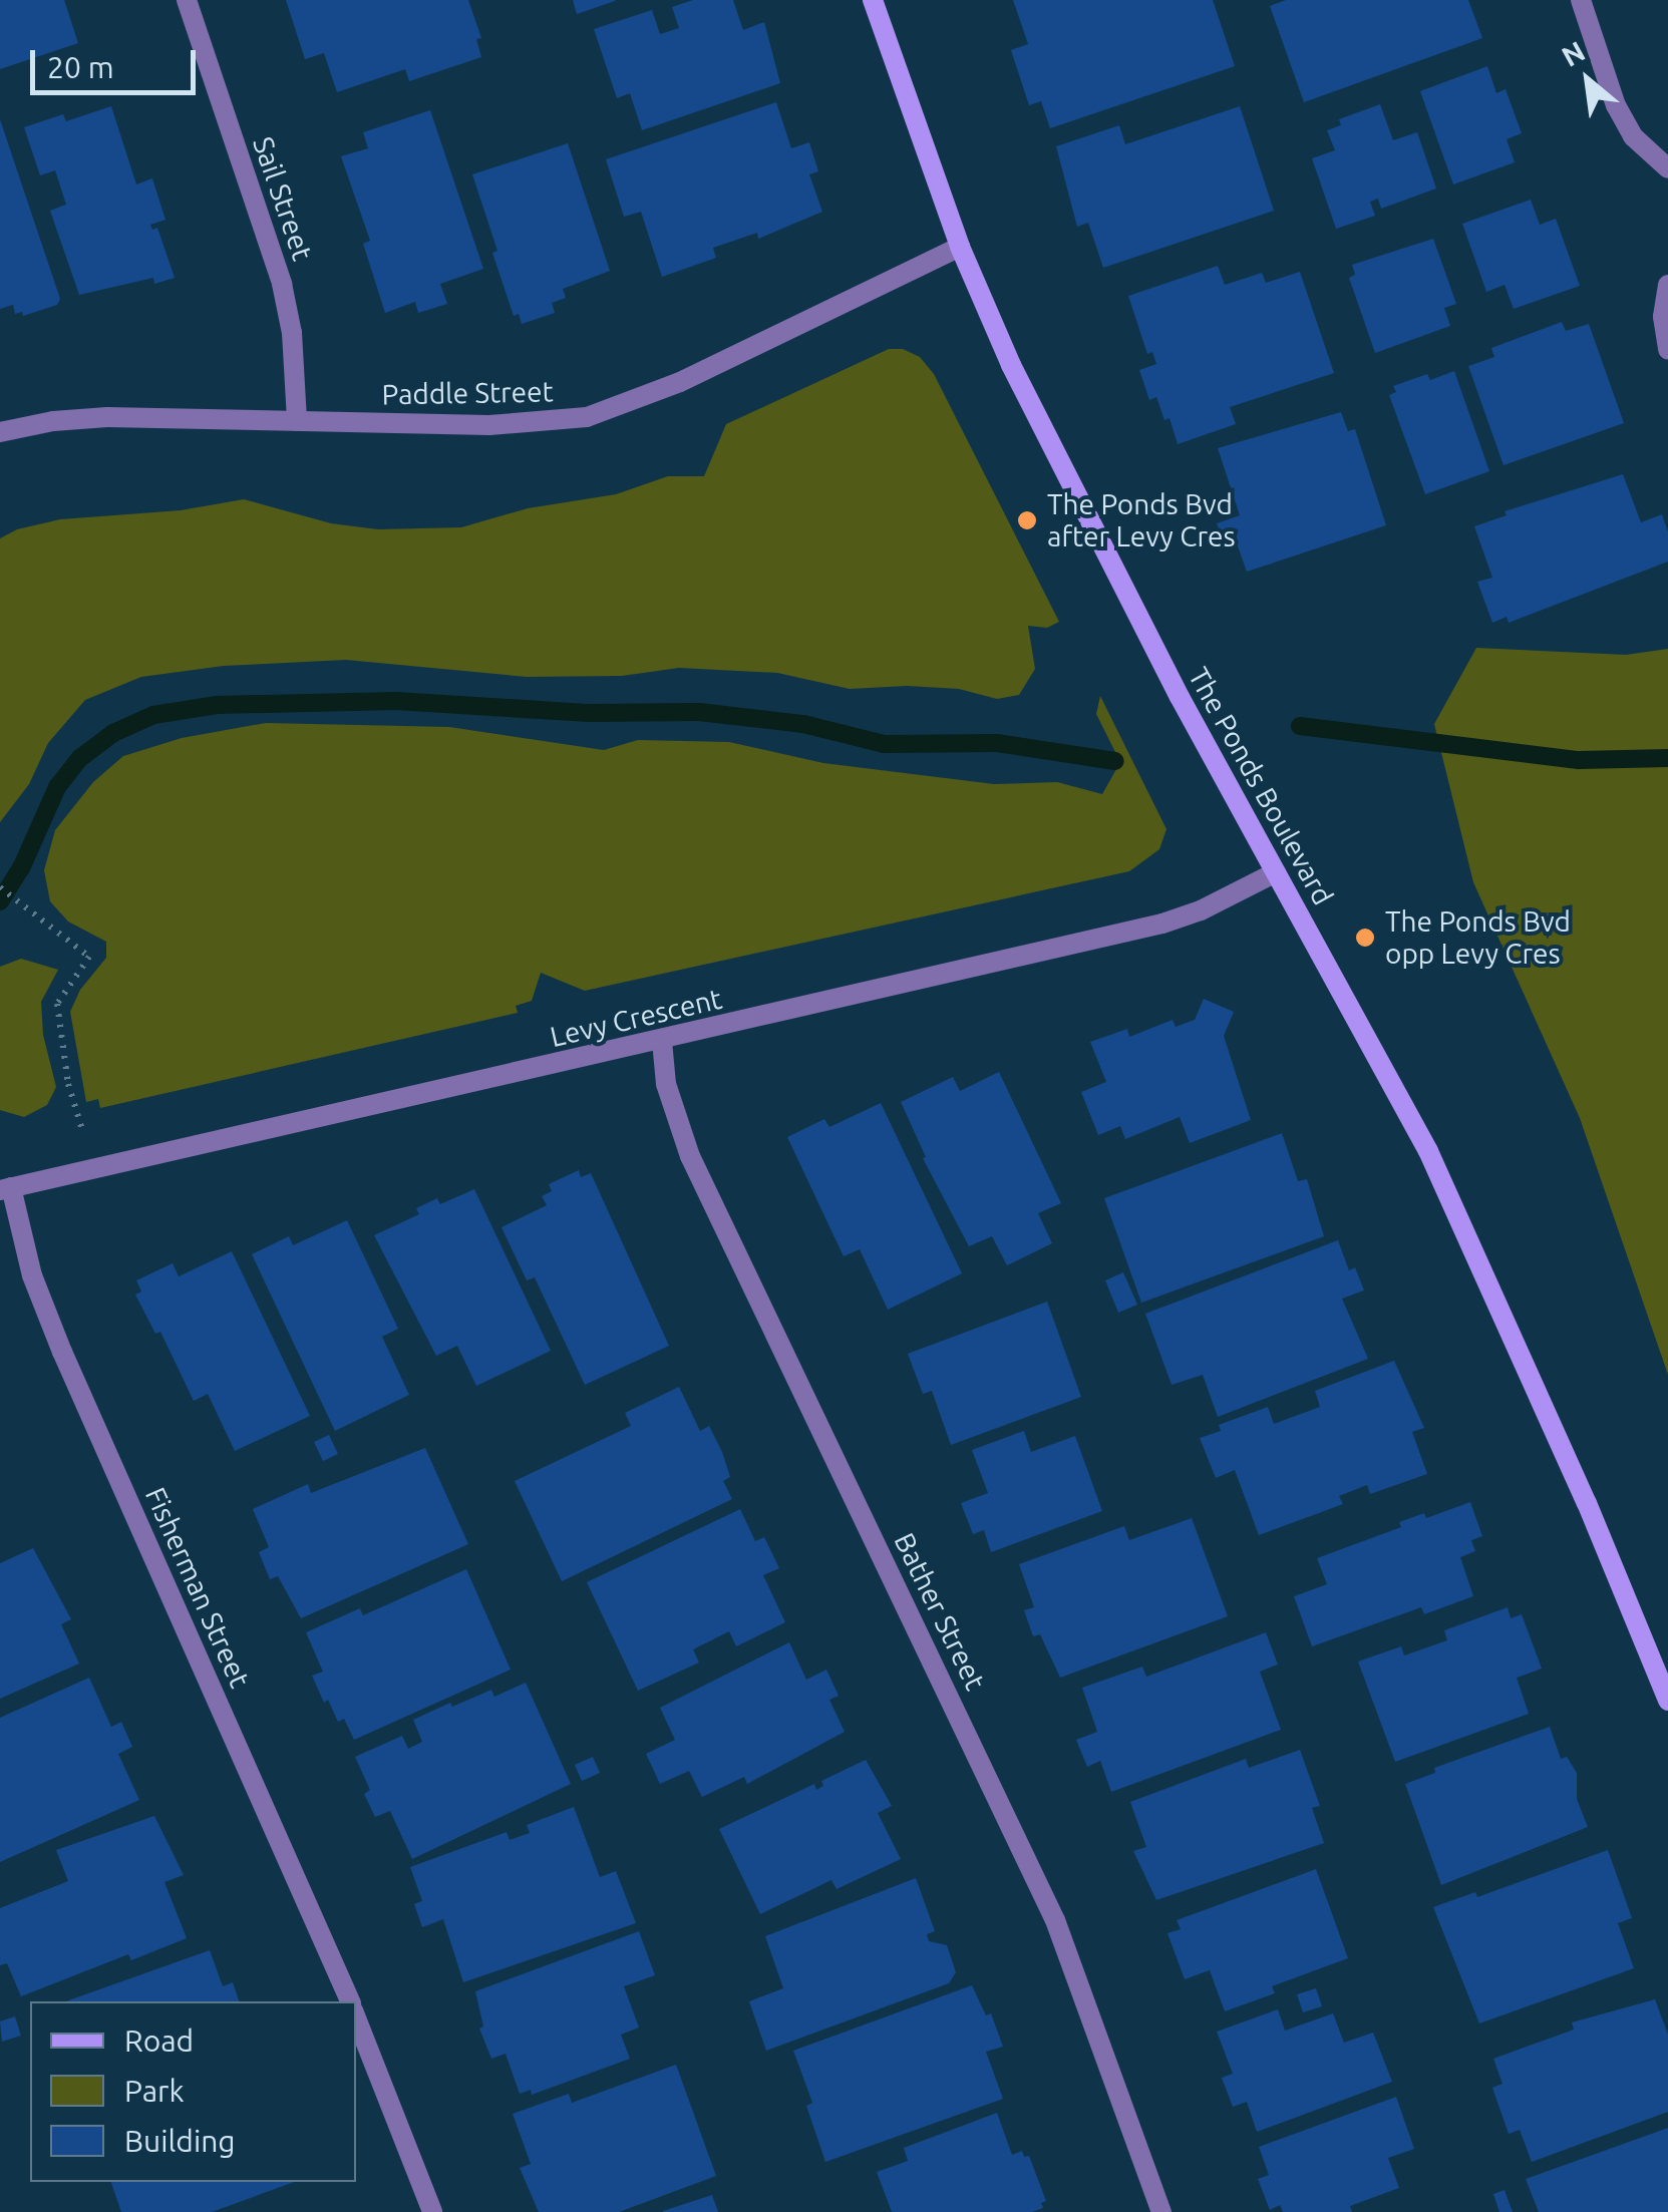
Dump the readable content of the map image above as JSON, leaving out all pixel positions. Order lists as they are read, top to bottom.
{
  "streets": {
    "street": [
      "Sail Street",
      "Paddle Street",
      "The Ponds Boulevard",
      "Levy Crescent",
      "Fisherman Street",
      "Bather Street"
    ]
  },
  "crossings": [
    ["Sail Street", "Paddle Street"],
    ["Paddle Street", "The Ponds Boulevard"],
    ["The Ponds Boulevard", "Levy Crescent"],
    ["Levy Crescent", "Fisherman Street"],
    ["Levy Crescent", "Bather Street"]
  ],
  "places": ["The Ponds Bvd after Levy Cres", "The Ponds Bvd opp Levy Cres"],
  "legend": ["Road", "Park", "Building"],
  "scale_bar": "20 m",
  "north": "top left"
}
